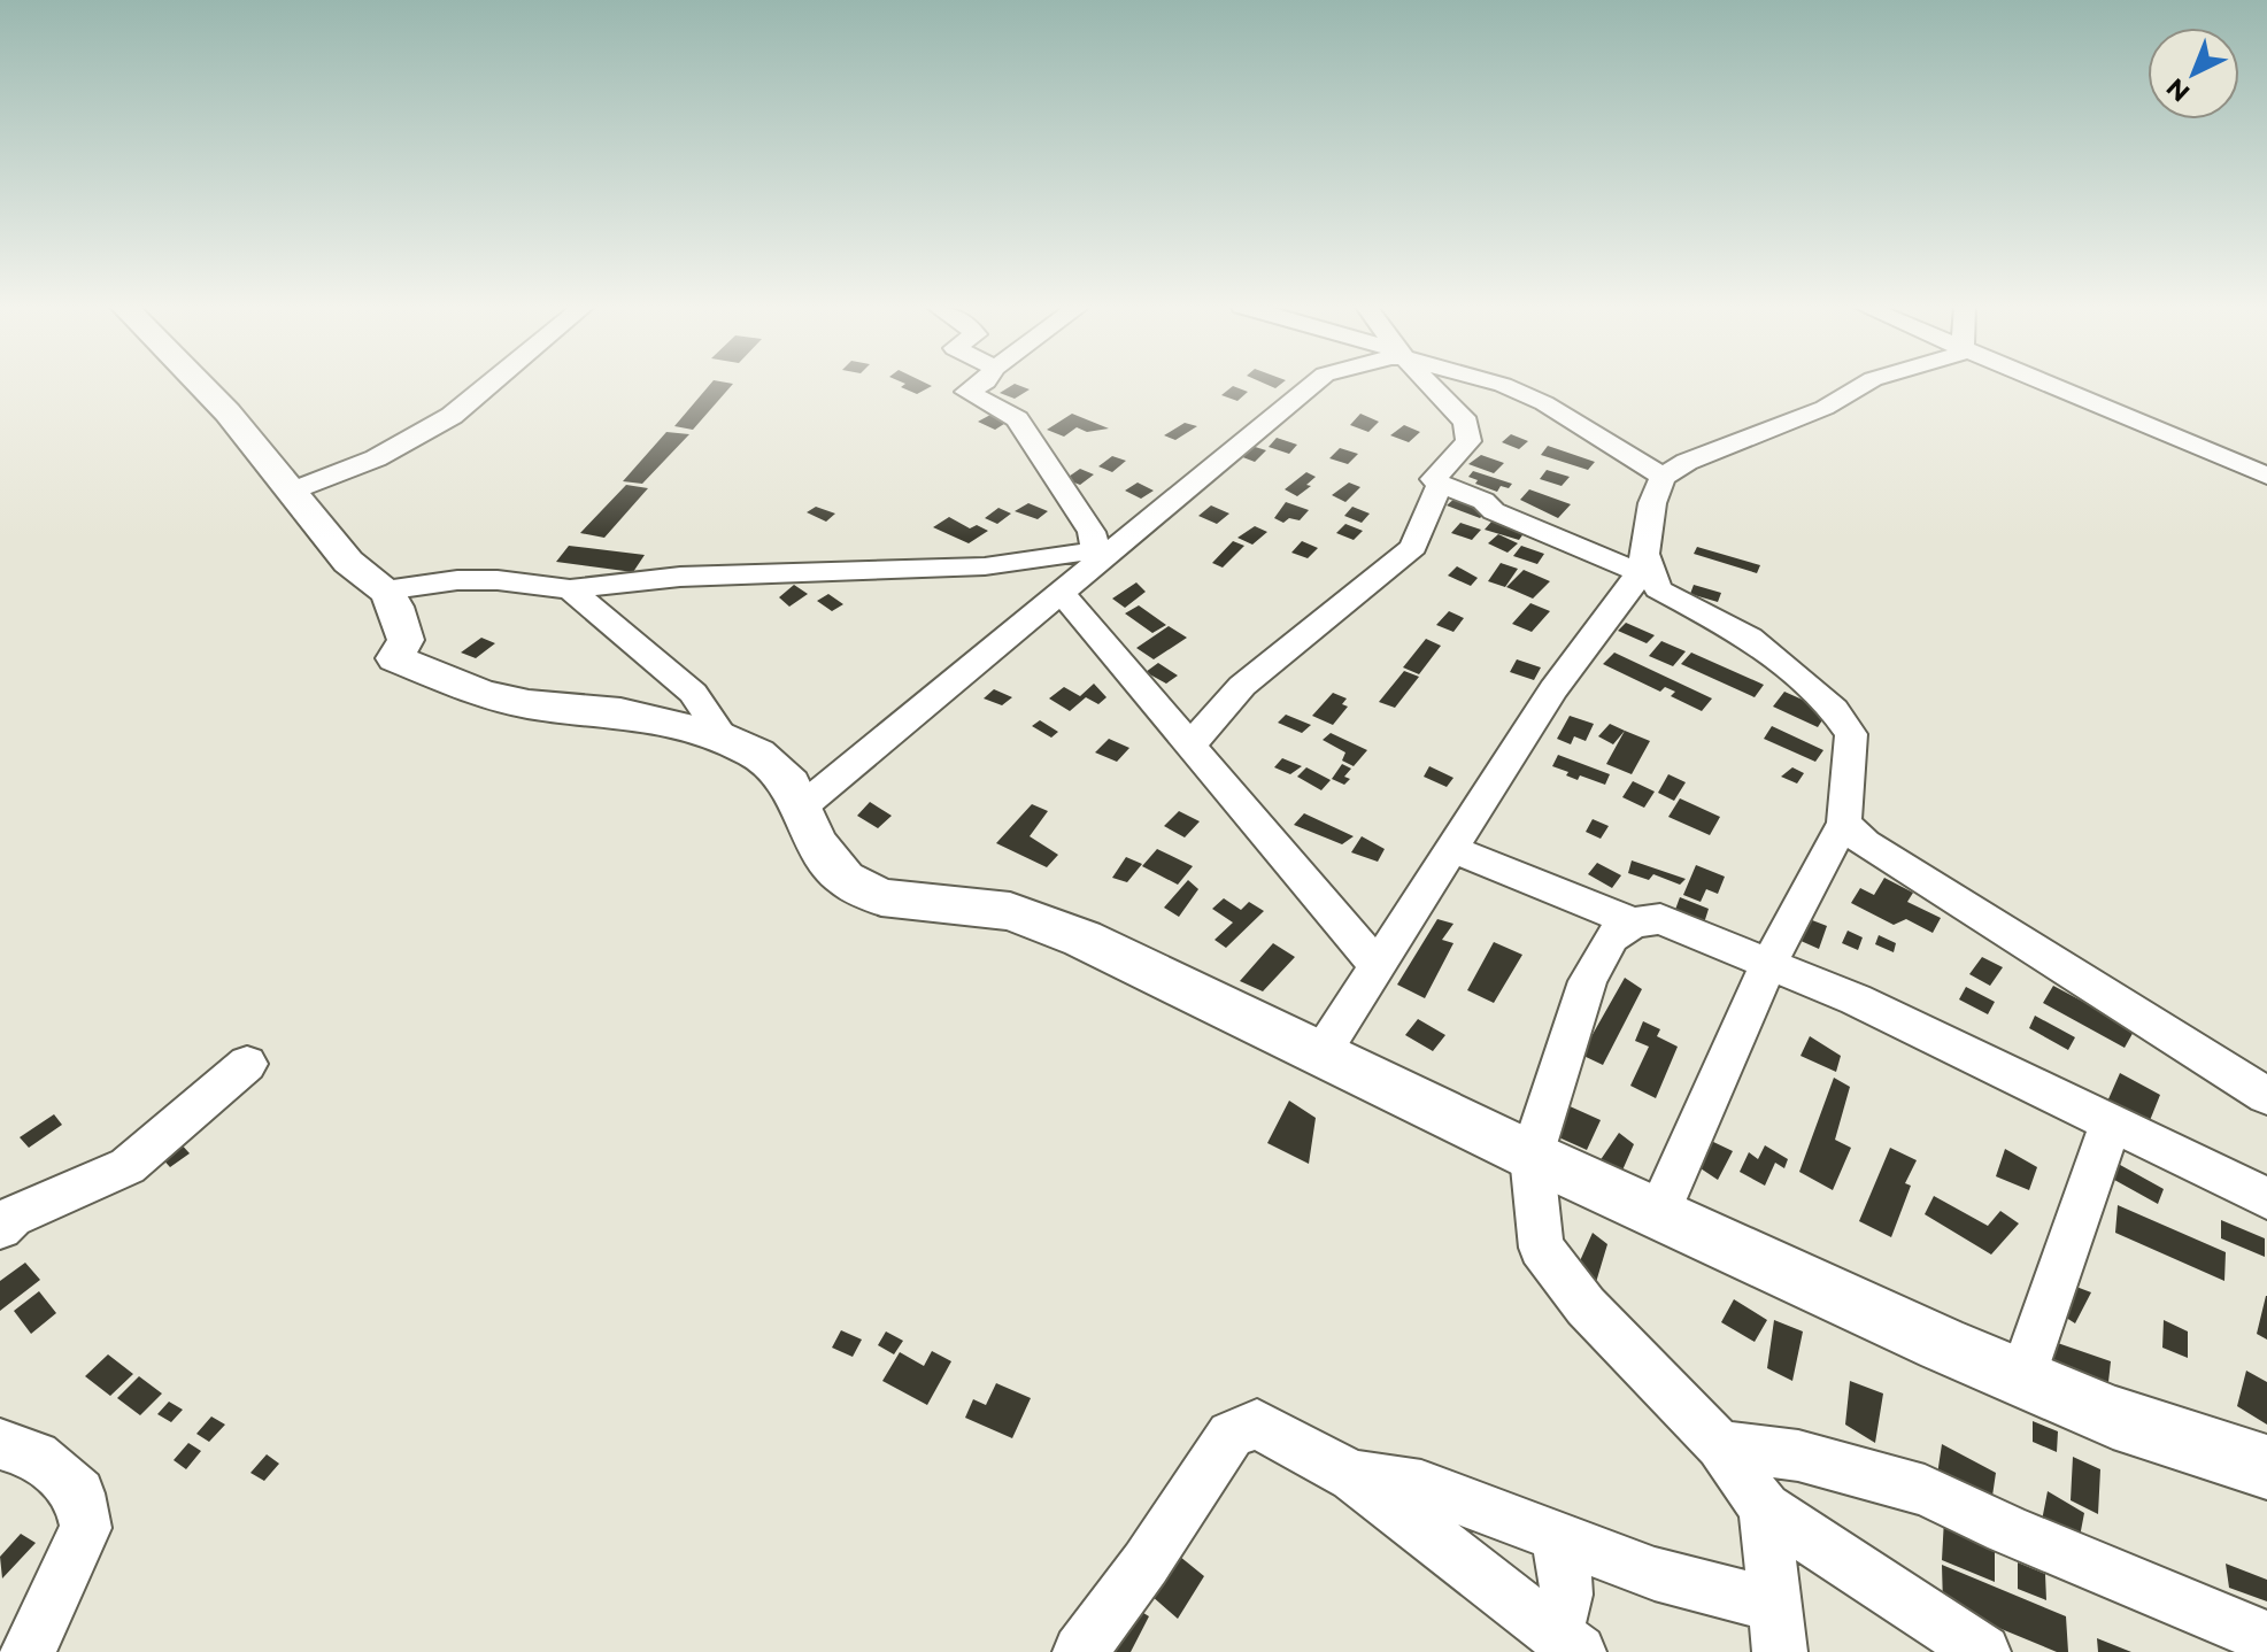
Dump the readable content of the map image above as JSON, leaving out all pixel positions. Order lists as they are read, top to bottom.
{
  "north": "bottom left"
}
